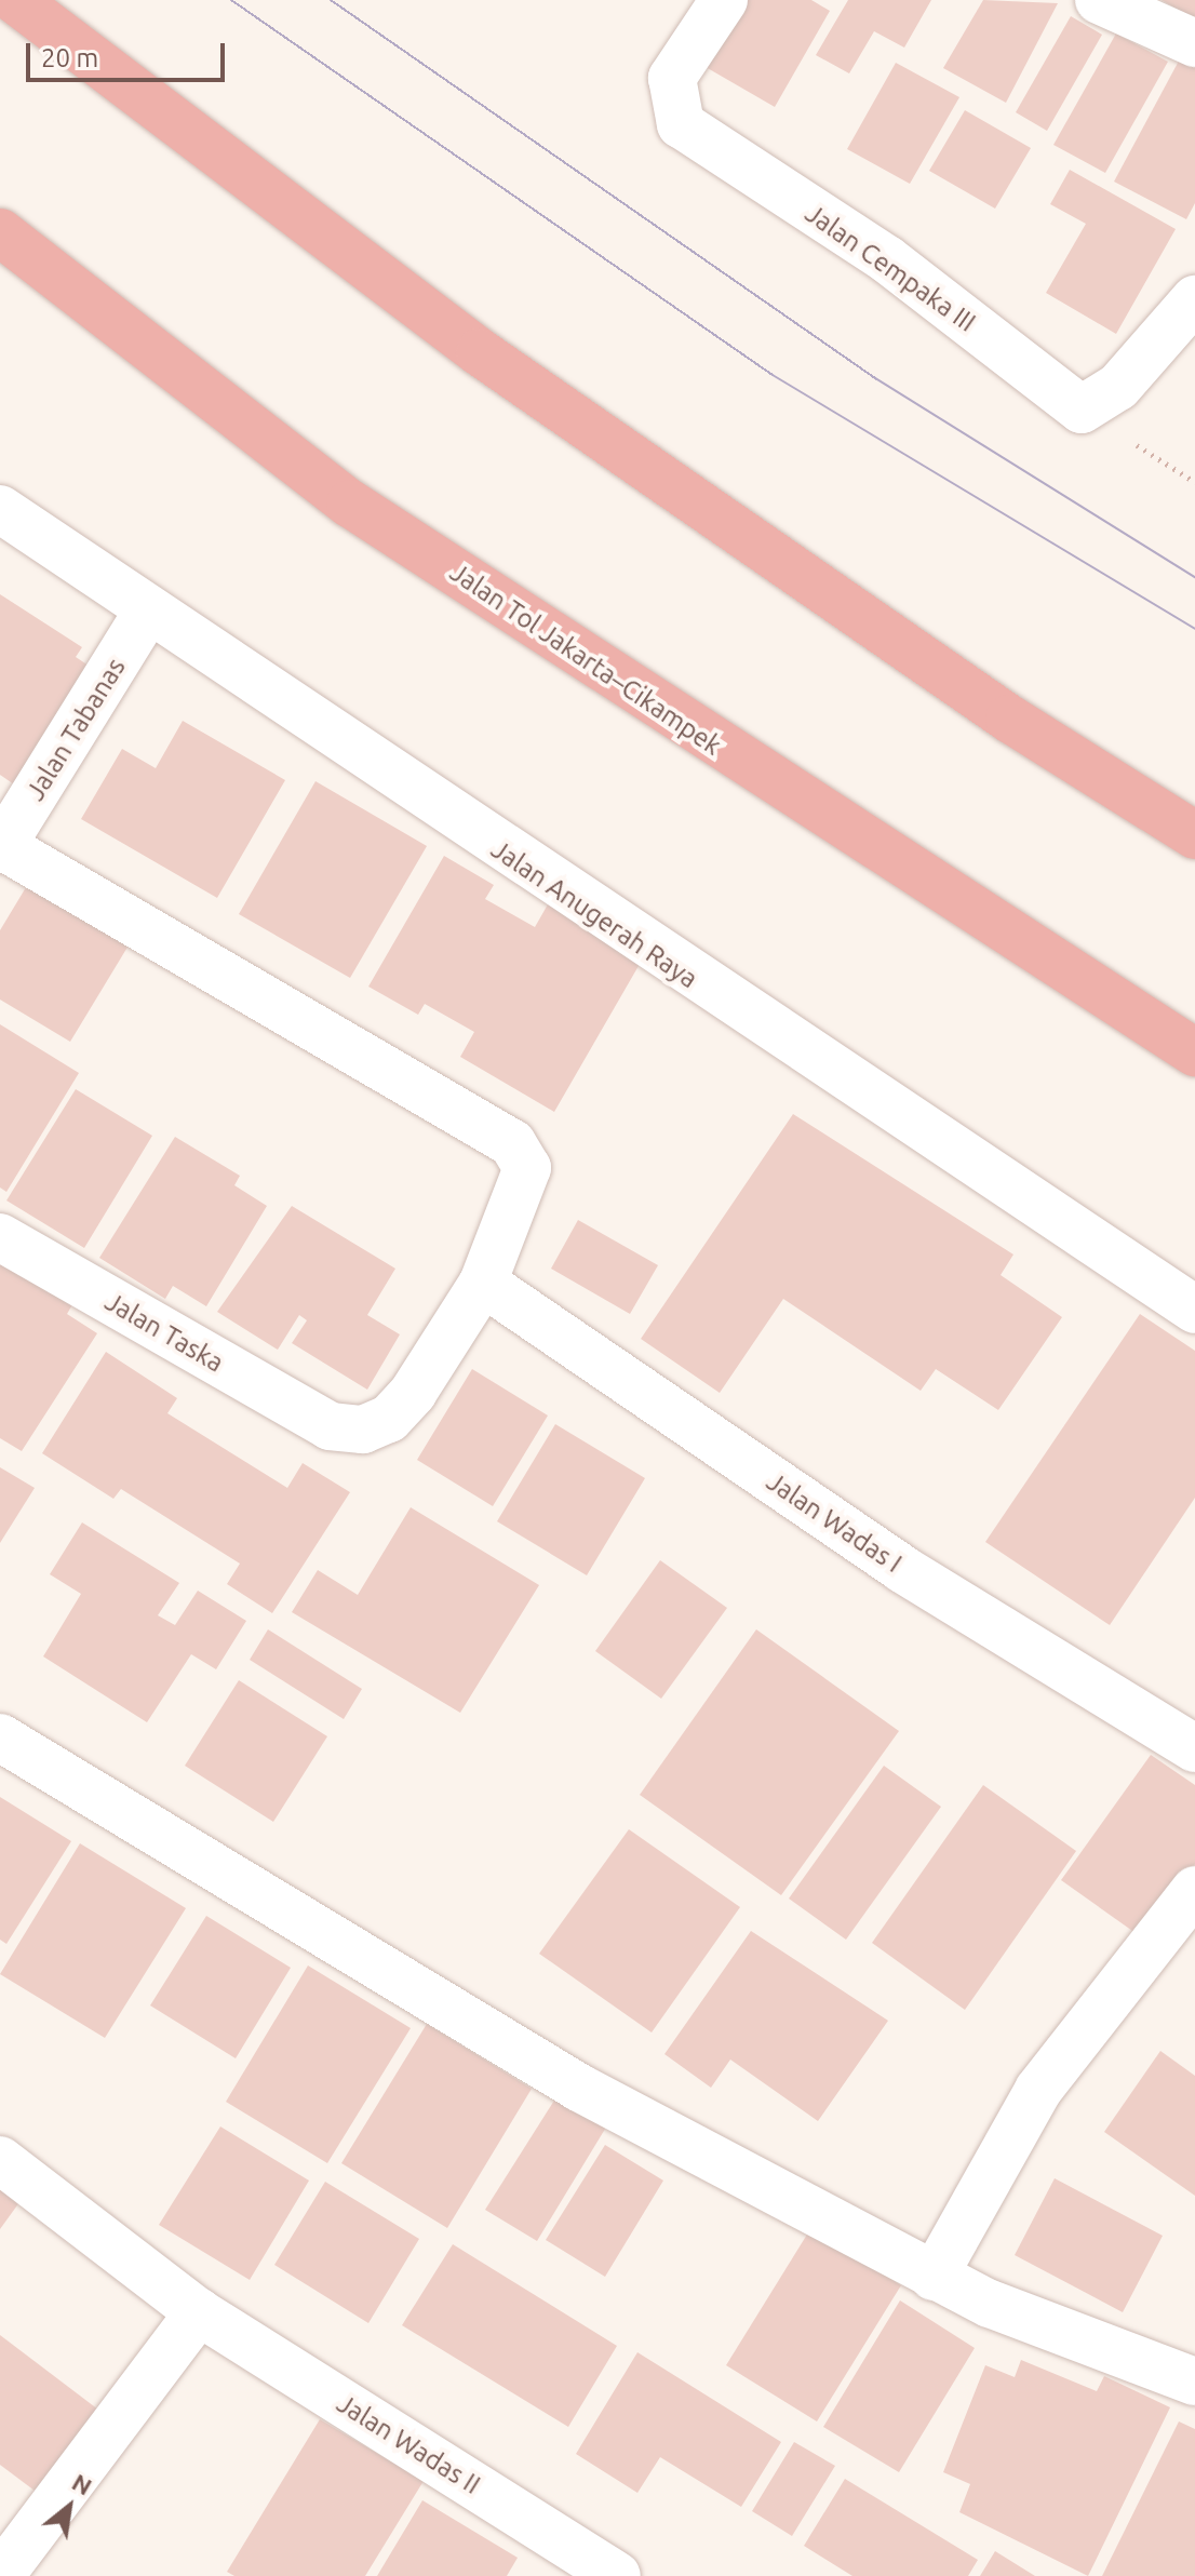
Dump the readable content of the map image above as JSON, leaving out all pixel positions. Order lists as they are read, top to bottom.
{
  "streets": {
    "highway": ["Jalan Tol Jakarta–Cikampek"],
    "street": [
      "Jalan Cempaka III",
      "Jalan Tabanas",
      "Jalan Anugerah Raya",
      "Jalan Taska",
      "Jalan Wadas I",
      "Jalan Wadas II"
    ]
  },
  "crossings": [
    ["Jalan Tabanas", "Jalan Anugerah Raya"],
    ["Jalan Taska", "Jalan Wadas I"]
  ],
  "scale_bar": "20 m",
  "north": "top right"
}
